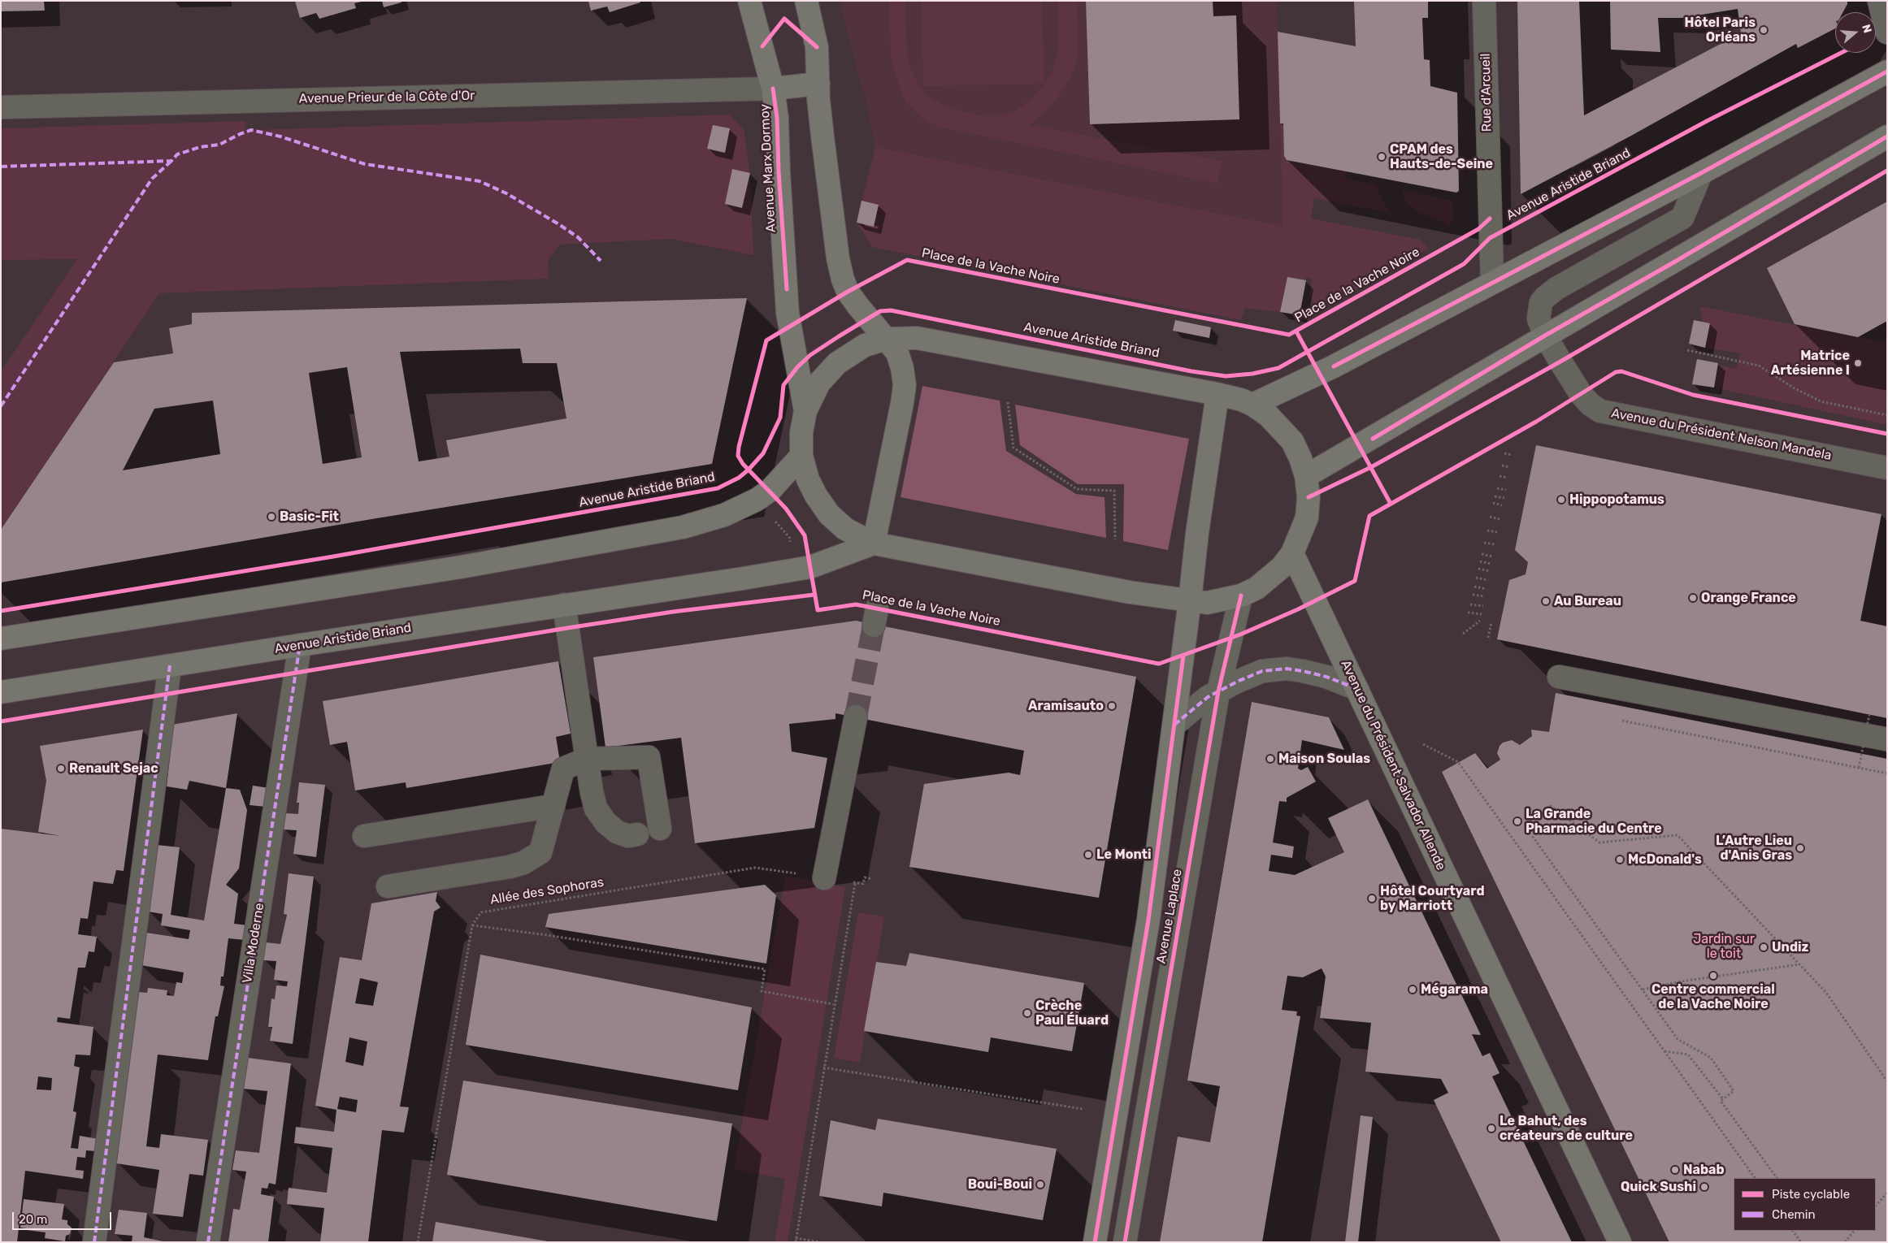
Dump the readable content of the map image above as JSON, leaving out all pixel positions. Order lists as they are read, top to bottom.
{
  "streets": {
    "main road": [
      "Avenue Marx Dormoy",
      "Avenue Aristide Briand",
      "Avenue du Président Salvador Allende",
      "Avenue Laplace"
    ],
    "street": [
      "Rue d'Arcueil",
      "Avenue Prieur de la Côte d'Or",
      "Avenue du Président Nelson Mandela",
      "Villa Moderne"
    ],
    "path": ["Allée des Sophoras"],
    "cycle path": ["Place de la Vache Noire"]
  },
  "crossings": [
    ["Avenue Prieur de la Côte d'Or", "Avenue Marx Dormoy"],
    ["Avenue Aristide Briand", "Villa Moderne"]
  ],
  "parks": ["Jardin sur le toit"],
  "places": [
    "Hôtel Paris Orléans",
    "CPAM des Hauts-de-Seine",
    "Matrice Artésienne I",
    "Hippopotamus",
    "Basic-Fit",
    "Orange France",
    "Au Bureau",
    "Aramisauto",
    "Maison Soulas",
    "Renault Sejac",
    "La Grande Pharmacie du Centre",
    "L’Autre Lieu d'Anis Gras",
    "Le Monti",
    "McDonald's",
    "Hôtel Courtyard by Marriott",
    "Undiz",
    "Centre commercial de la Vache Noire",
    "Mégarama",
    "Crèche Paul Éluard",
    "Le Bahut, des créateurs de culture",
    "Nabab",
    "Boui-Boui",
    "Quick Sushi"
  ],
  "legend": ["Piste cyclable", "Chemin"],
  "scale_bar": "20 m",
  "north": "right"
}
